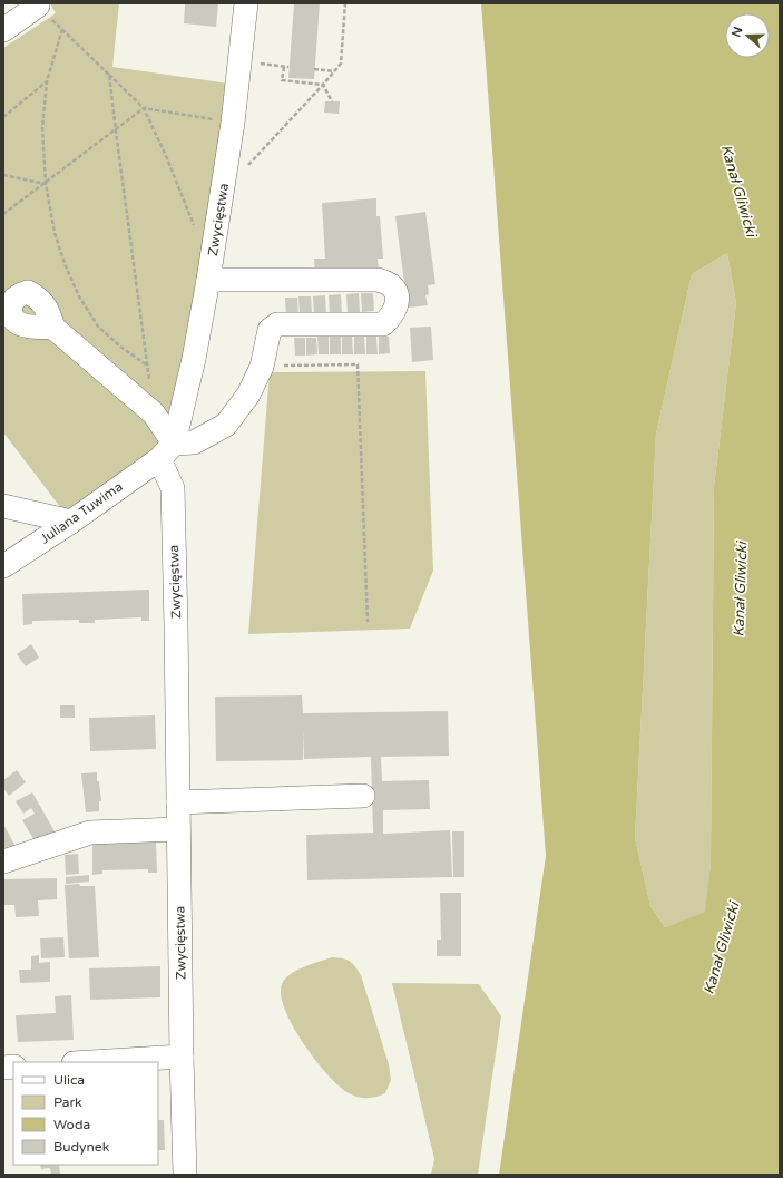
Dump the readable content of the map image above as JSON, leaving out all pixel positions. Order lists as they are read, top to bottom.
{
  "streets": {
    "street": ["Zwycięstwa", "Juliana Tuwima"]
  },
  "crossings": [
    ["Zwycięstwa", "Juliana Tuwima"]
  ],
  "water": ["Kanał Gliwicki"],
  "legend": [
    "Ulica",
    "Park",
    "Woda",
    "Budynek"
  ],
  "north": "left"
}
